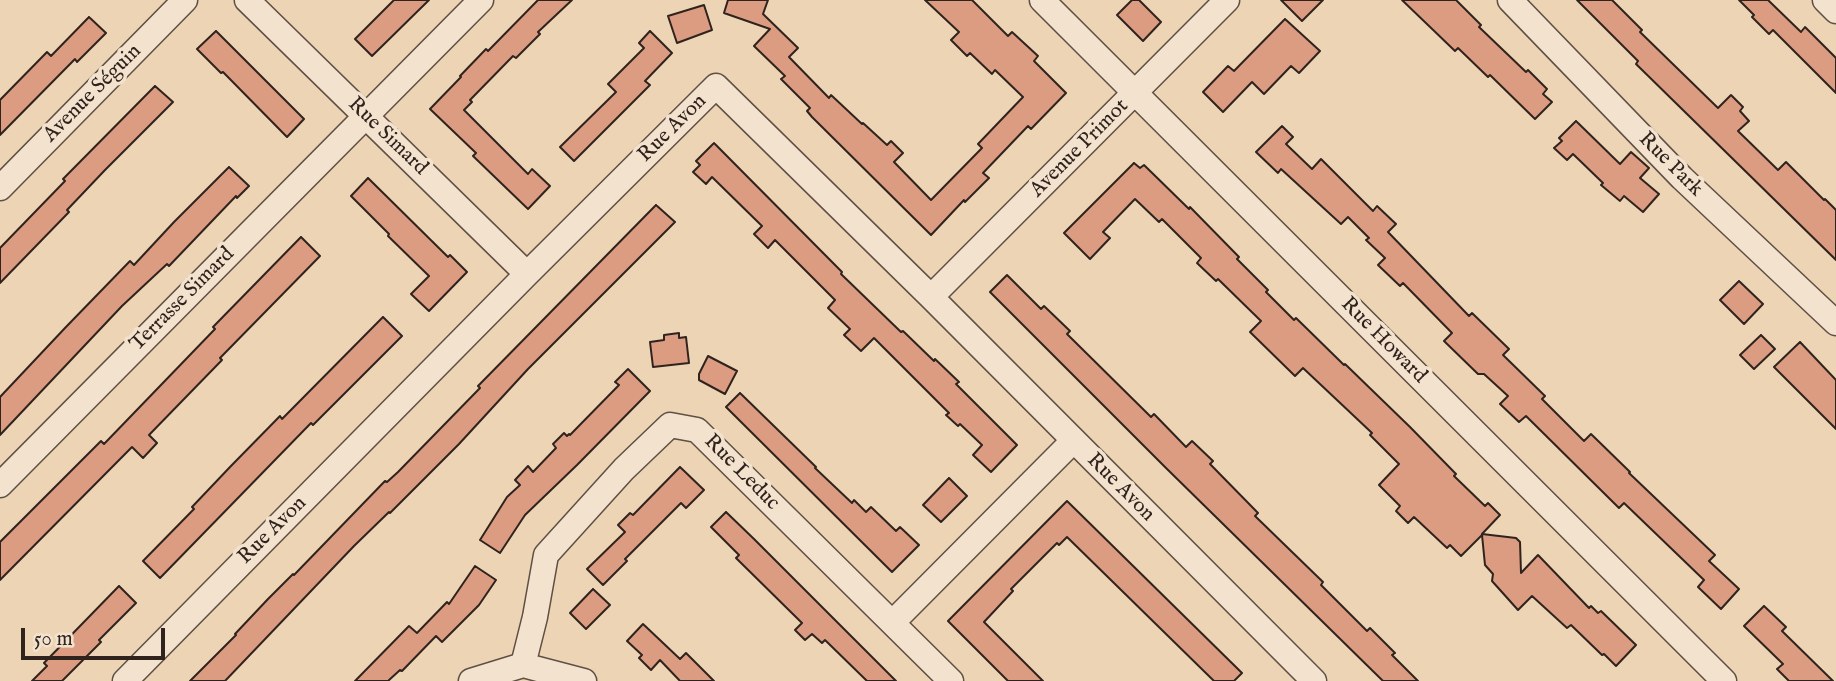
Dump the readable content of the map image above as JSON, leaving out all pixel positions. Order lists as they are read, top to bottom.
{
  "streets": {
    "street": [
      "Avenue Séguin",
      "Rue Avon",
      "Rue Simard",
      "Avenue Primot",
      "Rue Park",
      "Terrasse Simard",
      "Rue Howard",
      "Rue Leduc"
    ]
  },
  "crossings": [
    ["Rue Avon", "Rue Simard"],
    ["Rue Avon", "Avenue Primot"],
    ["Rue Simard", "Terrasse Simard"],
    ["Avenue Primot", "Rue Howard"]
  ],
  "scale_bar": "50 m"
}
